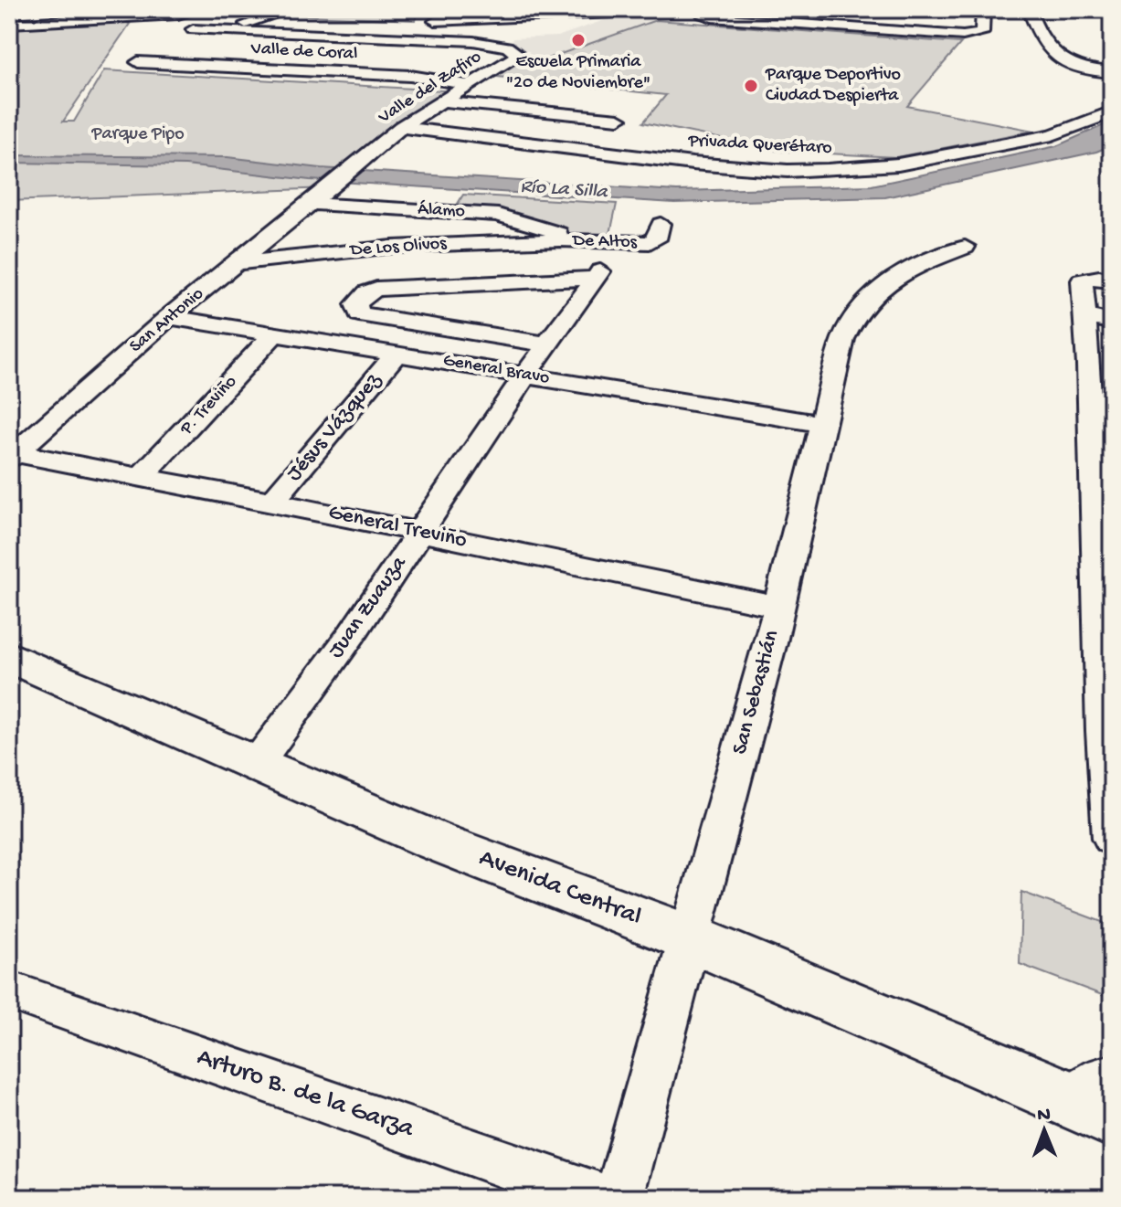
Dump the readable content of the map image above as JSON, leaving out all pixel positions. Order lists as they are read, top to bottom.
{
  "streets": {
    "main road": ["Avenida Central"],
    "street": [
      "Valle de Coral",
      "Valle del Zafiro",
      "Privada Querétaro",
      "Álamo",
      "De Altos",
      "De Los Olivos",
      "San Antonio",
      "General Bravo",
      "P. Treviño",
      "Jésus Vázquez",
      "General Treviño",
      "Juan Zuauza",
      "San Sebastián",
      "Arturo B. de la Garza"
    ]
  },
  "crossings": [
    ["Valle de Coral", "Valle del Zafiro"],
    ["Valle del Zafiro", "Privada Querétaro"],
    ["Valle del Zafiro", "San Antonio"],
    ["Álamo", "De Altos"],
    ["Álamo", "De Los Olivos"],
    ["Álamo", "San Antonio"],
    ["De Altos", "De Los Olivos"],
    ["De Los Olivos", "San Antonio"],
    ["San Antonio", "General Bravo"],
    ["San Antonio", "General Treviño"],
    ["General Bravo", "P. Treviño"],
    ["General Bravo", "Jésus Vázquez"],
    ["General Bravo", "Juan Zuauza"],
    ["General Bravo", "San Sebastián"],
    ["P. Treviño", "General Treviño"],
    ["Jésus Vázquez", "General Treviño"],
    ["General Treviño", "Juan Zuauza"],
    ["General Treviño", "San Sebastián"],
    ["Juan Zuauza", "Avenida Central"],
    ["San Sebastián", "Avenida Central"]
  ],
  "water": ["Río La Silla"],
  "parks": ["Parque Pipo"],
  "places": ["Escuela Primaria \"20 de Noviembre\"", "Parque Deportivo Ciudad Despierta"],
  "north": "top"
}
